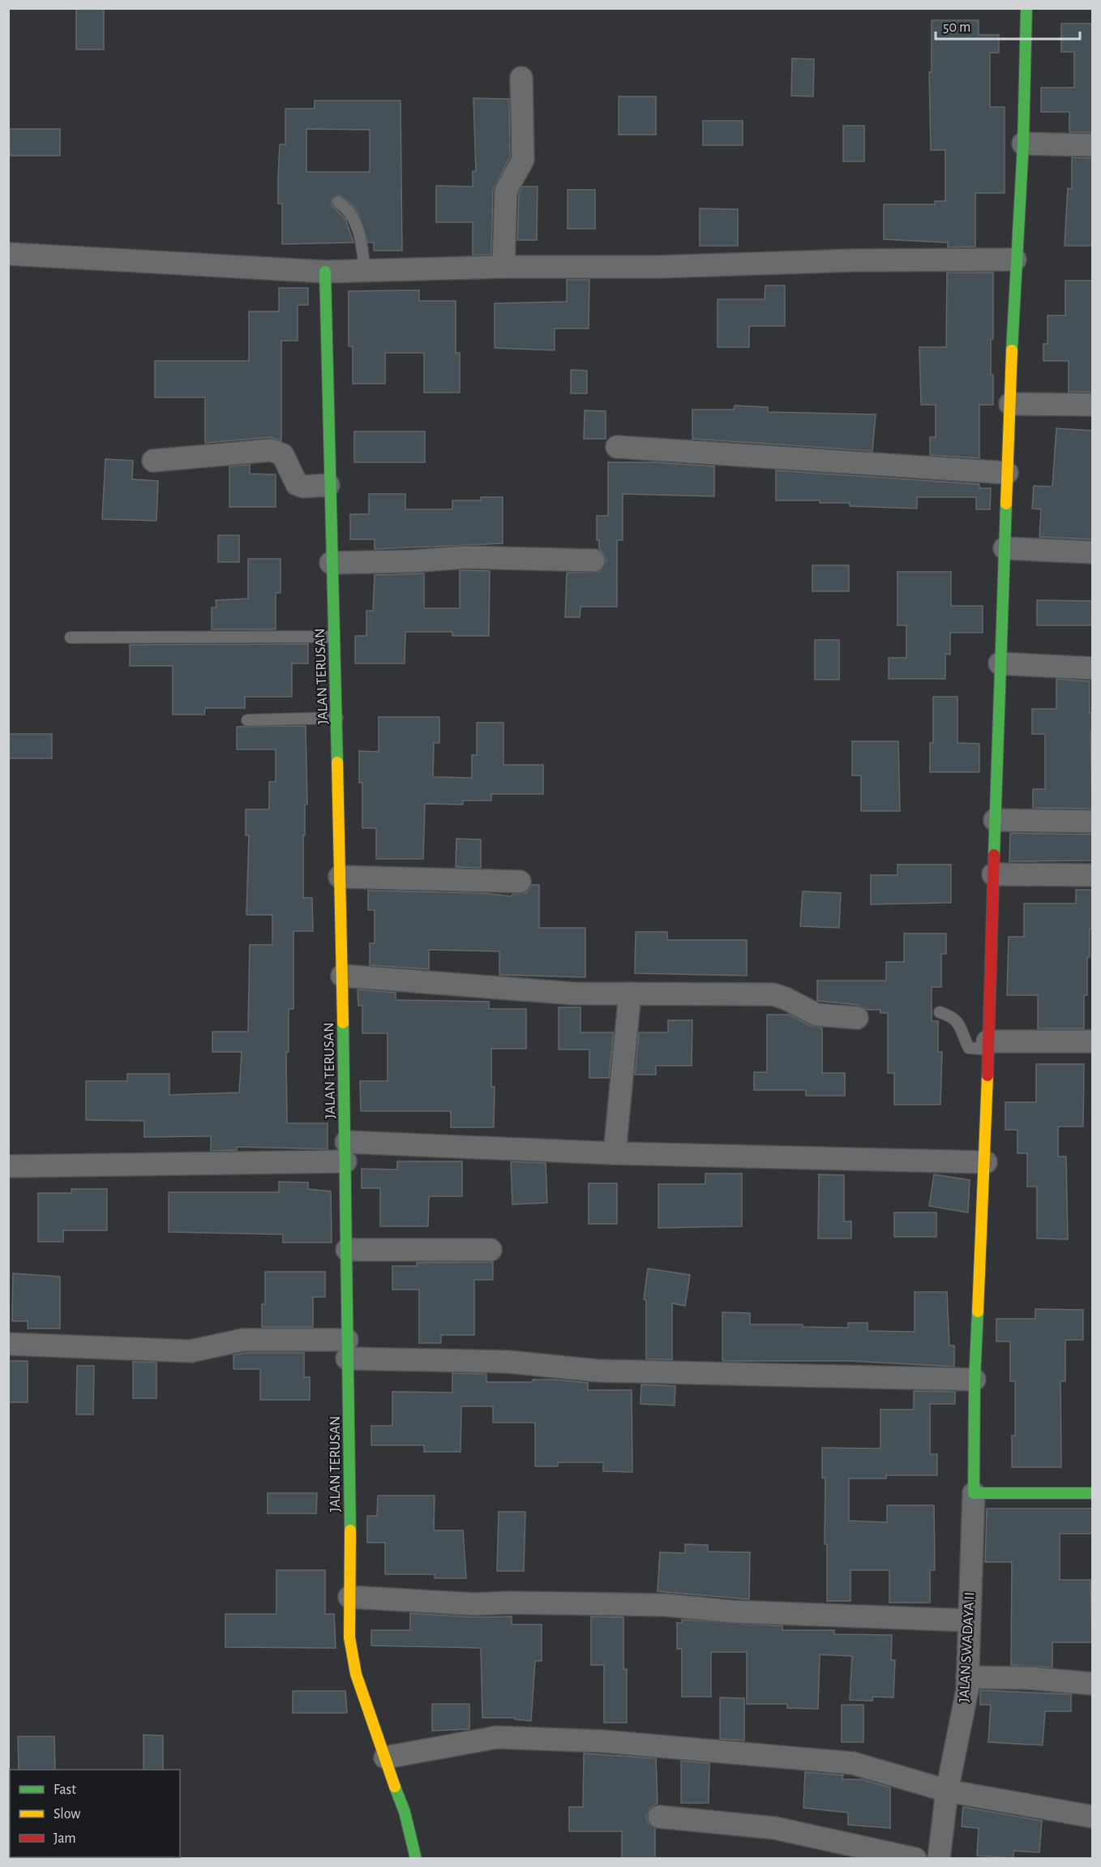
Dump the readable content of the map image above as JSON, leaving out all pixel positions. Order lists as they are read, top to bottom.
{
  "streets": {
    "street": ["JALAN TERUSAN", "JALAN SWADAYA II"]
  },
  "legend": ["Fast", "Slow", "Jam"],
  "scale_bar": "50 m"
}
